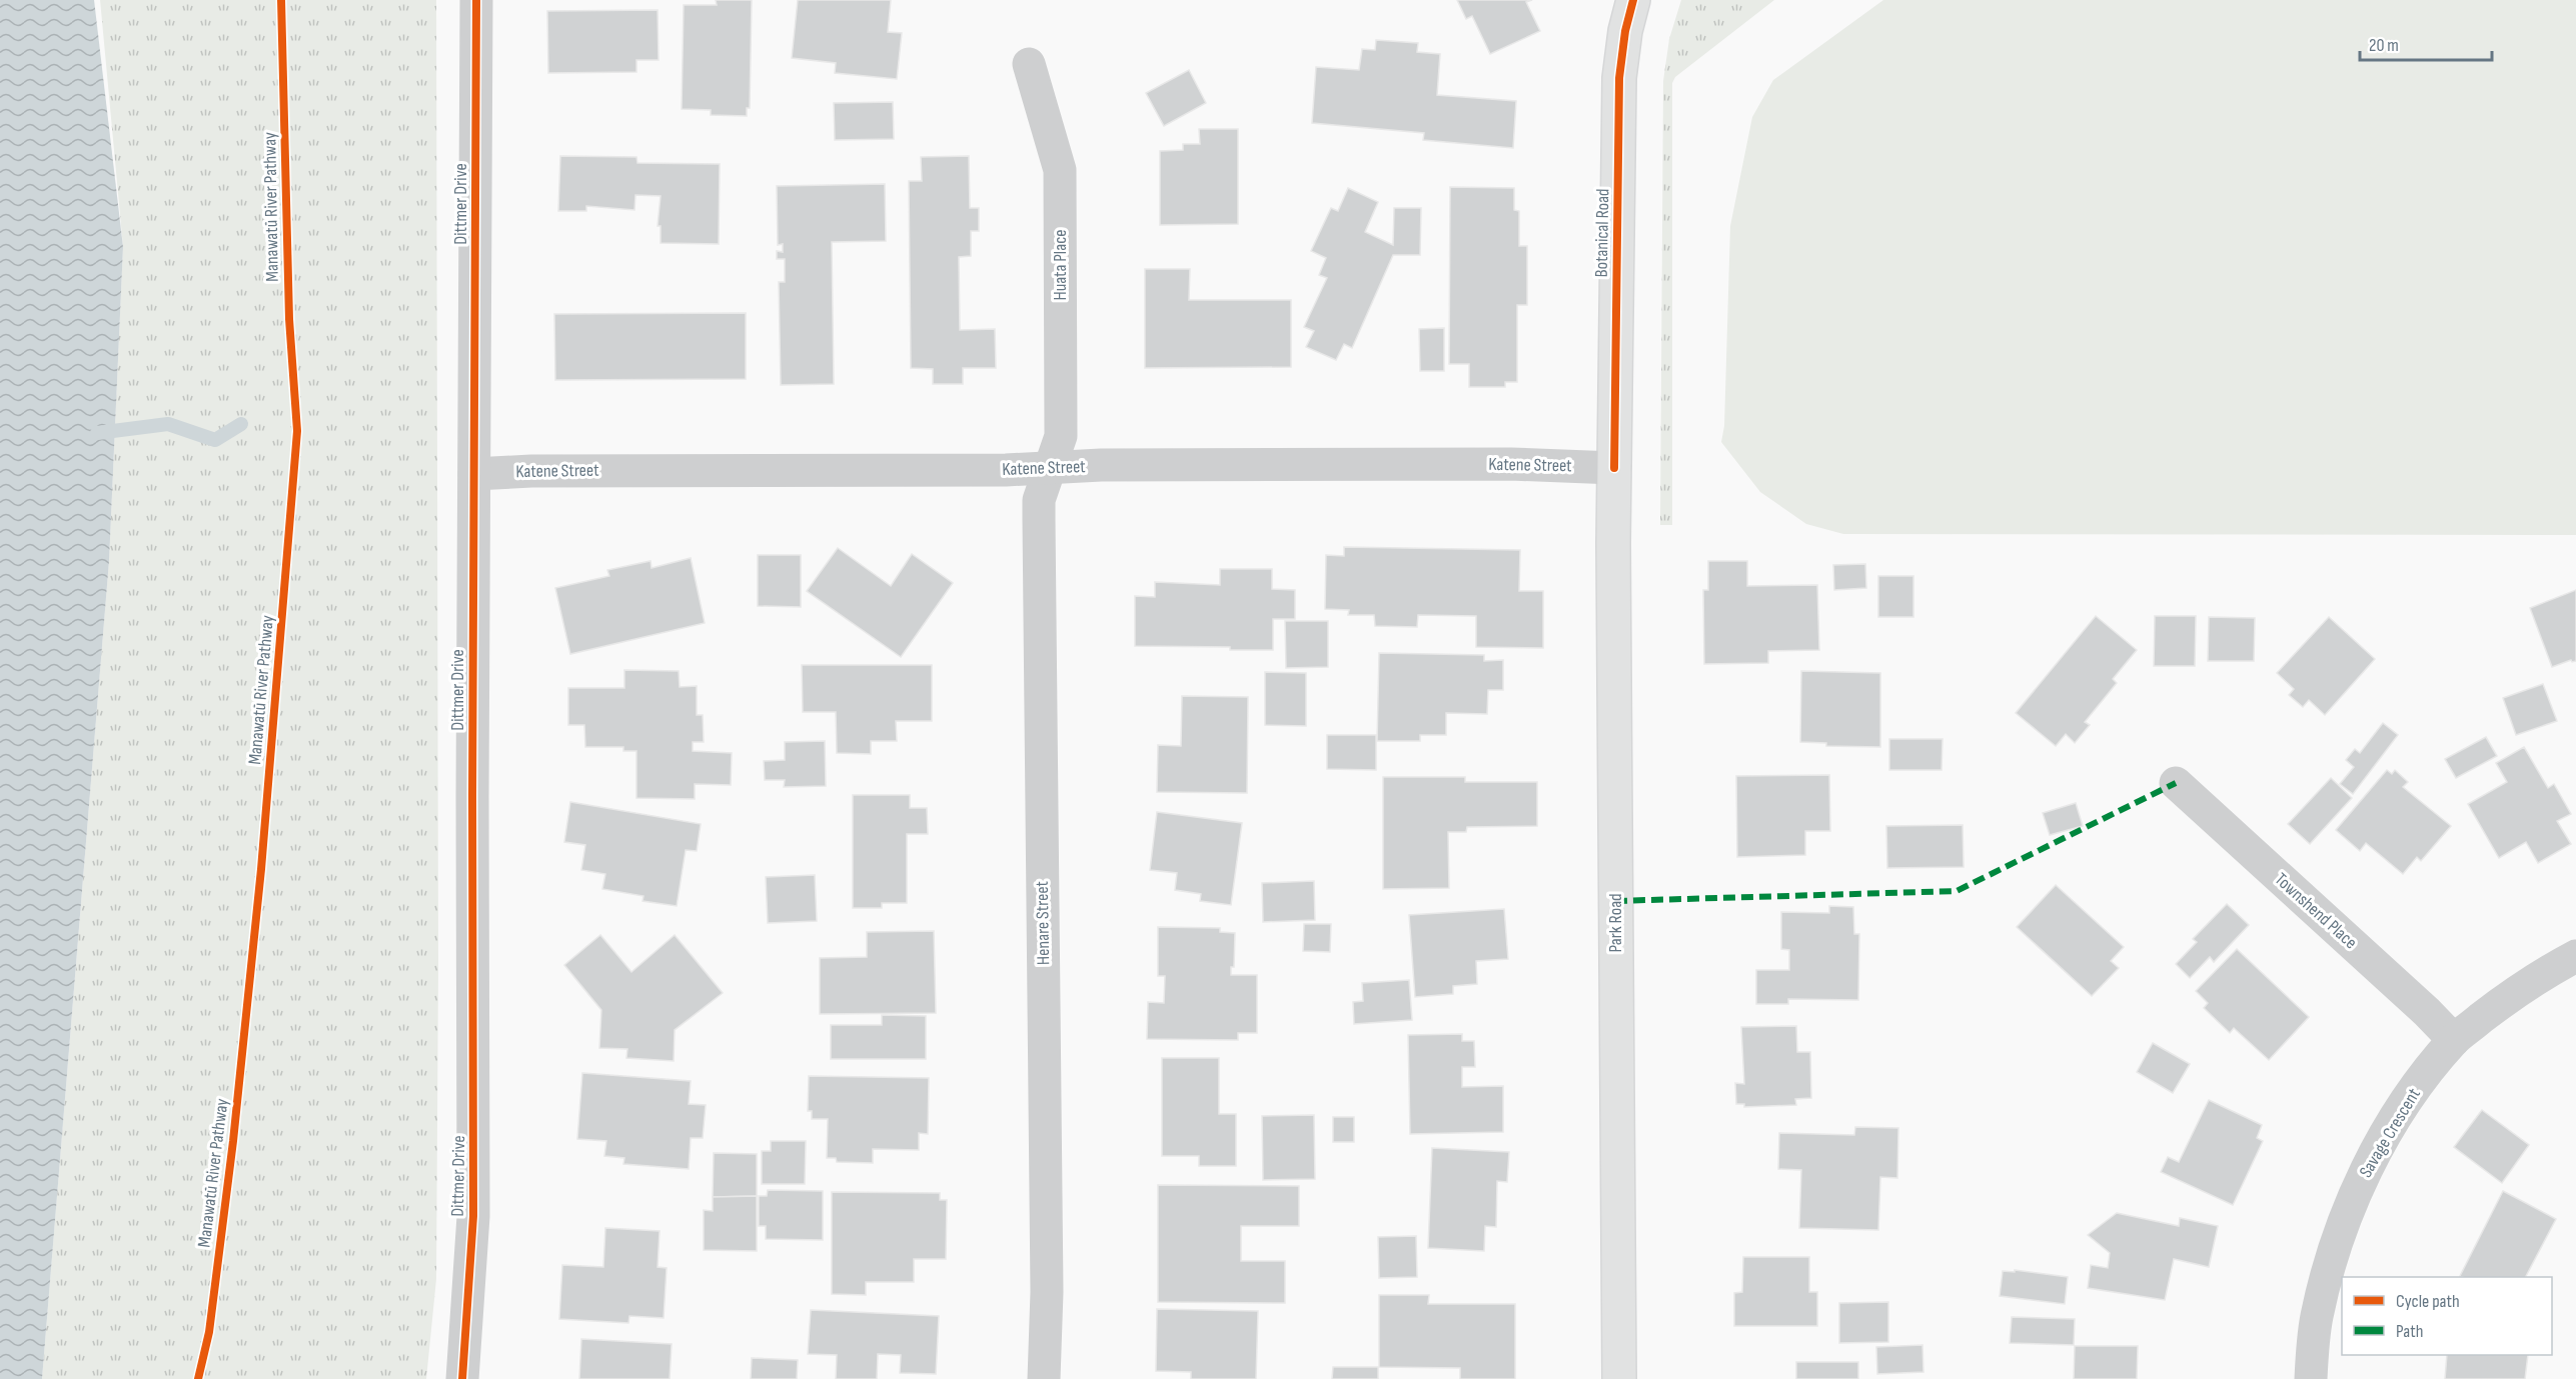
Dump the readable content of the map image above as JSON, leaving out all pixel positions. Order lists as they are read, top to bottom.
{
  "streets": {
    "main road": ["Botanical Road", "Park Road"],
    "street": [
      "Dittmer Drive",
      "Huata Place",
      "Katene Street",
      "Townshend Place",
      "Henare Street",
      "Savage Crescent"
    ],
    "cycle path": ["Manawatū River Pathway"]
  },
  "crossings": [
    ["Dittmer Drive", "Katene Street"],
    ["Botanical Road", "Katene Street"],
    ["Botanical Road", "Park Road"],
    ["Huata Place", "Katene Street"],
    ["Huata Place", "Henare Street"],
    ["Katene Street", "Henare Street"],
    ["Katene Street", "Park Road"],
    ["Townshend Place", "Savage Crescent"]
  ],
  "legend": ["Cycle path", "Path"],
  "scale_bar": "20 m"
}
